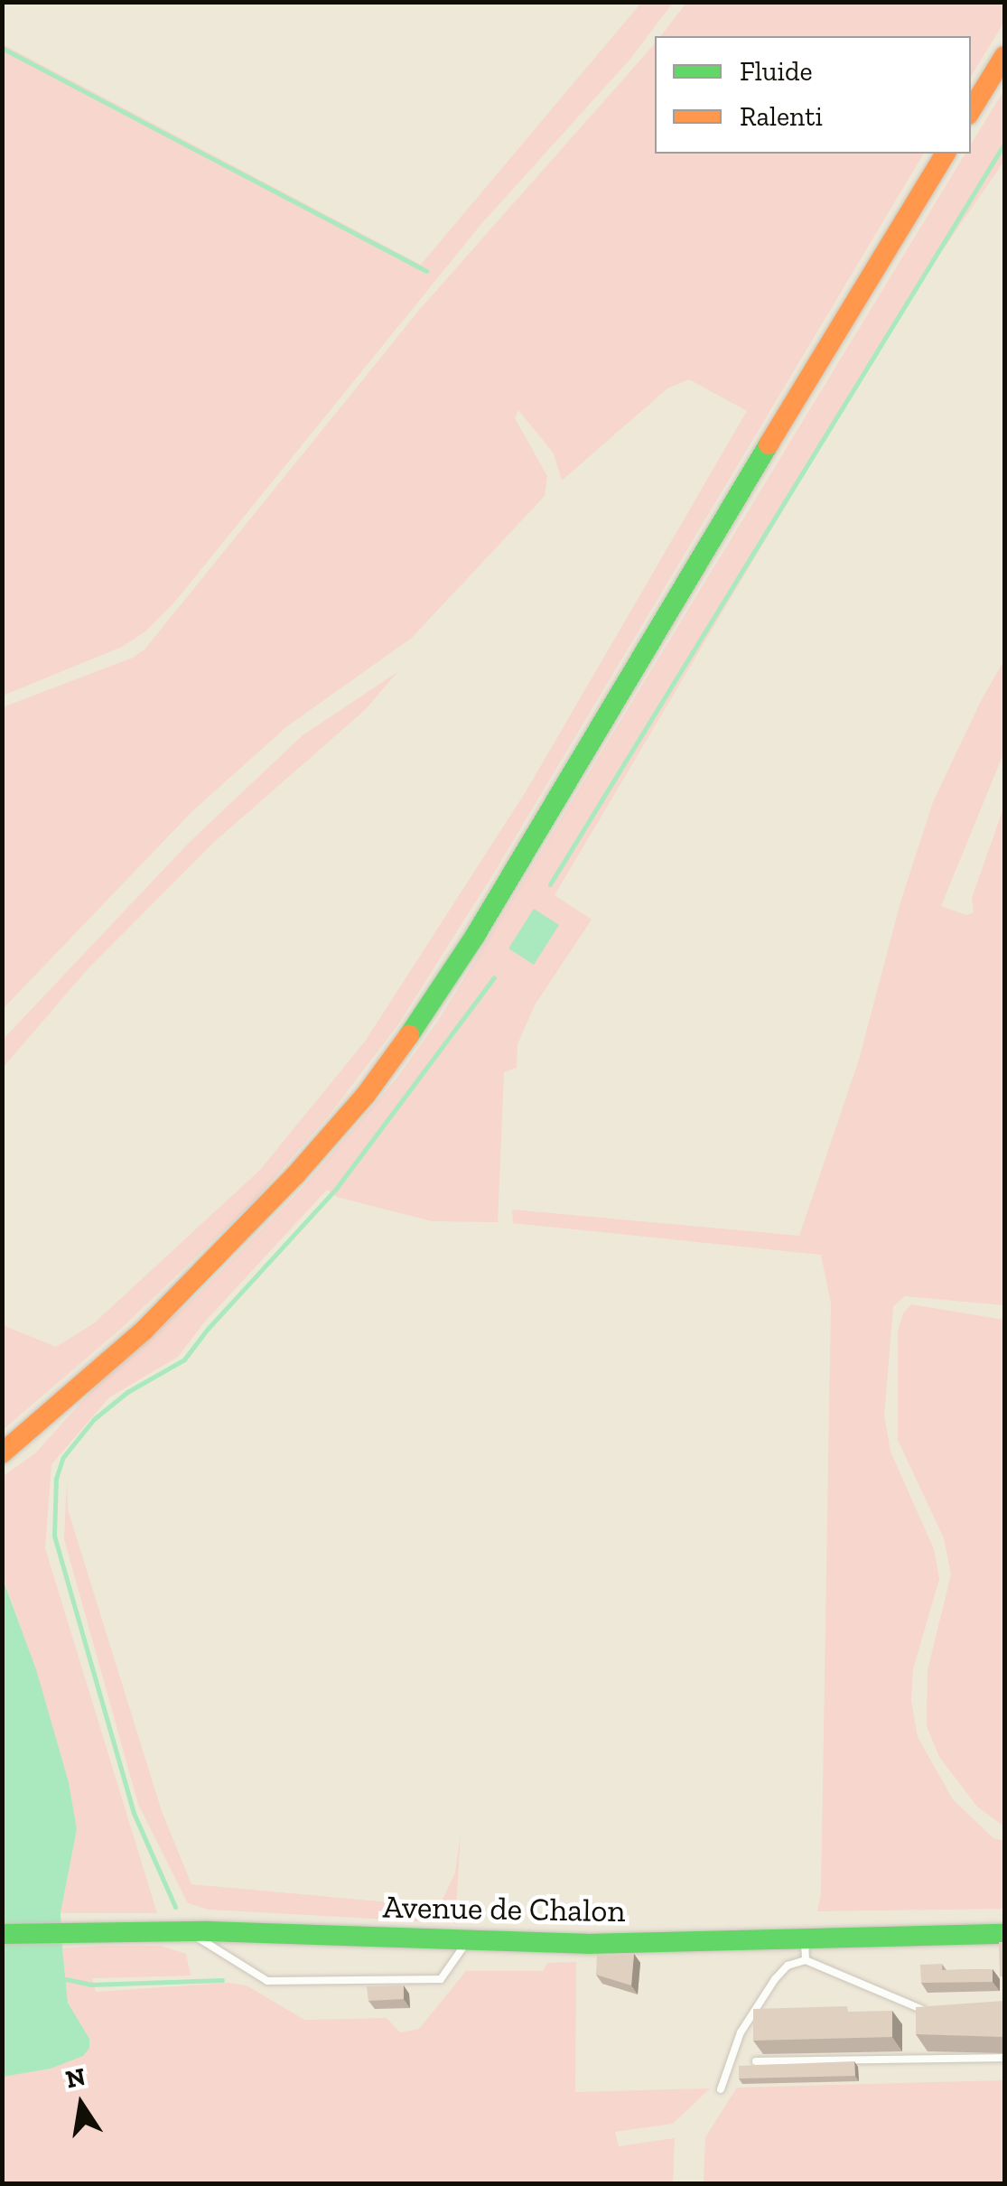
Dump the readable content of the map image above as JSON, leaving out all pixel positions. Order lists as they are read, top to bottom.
{
  "streets": {
    "main road": ["Avenue de Chalon"]
  },
  "legend": ["Fluide", "Ralenti"],
  "north": "top"
}
